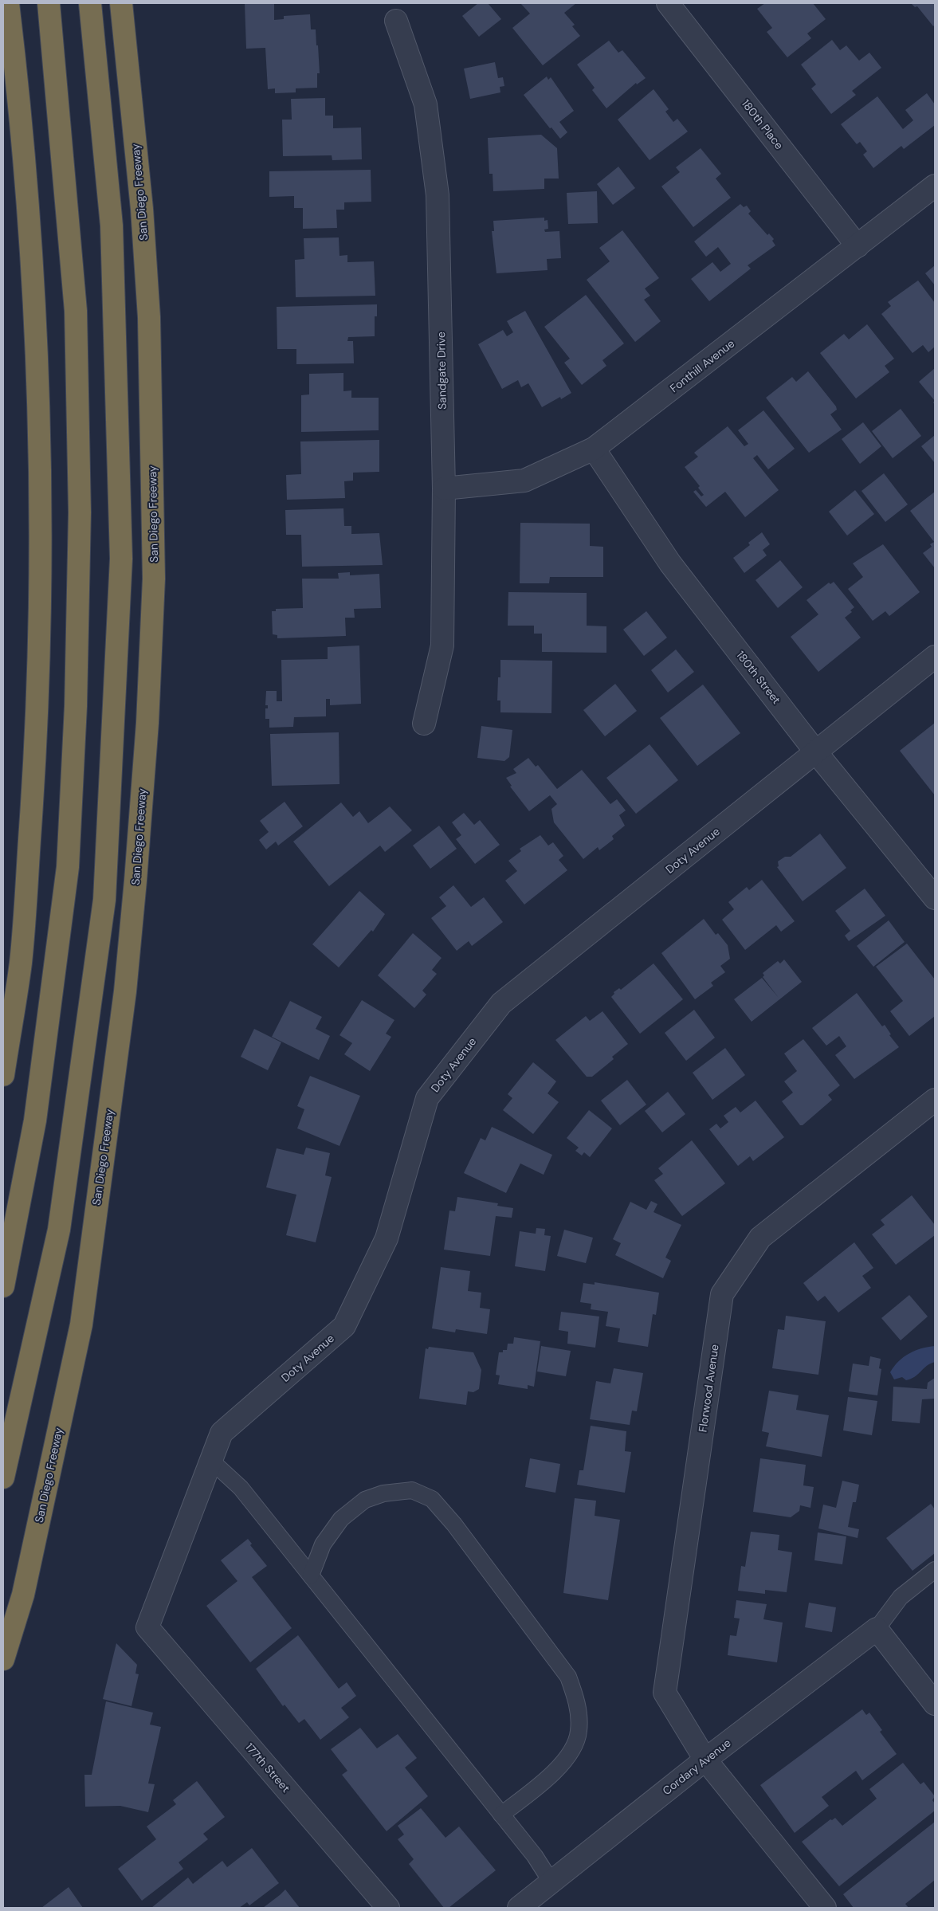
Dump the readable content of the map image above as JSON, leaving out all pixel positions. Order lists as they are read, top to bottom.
{
  "streets": {
    "highway": ["San Diego Freeway"],
    "street": [
      "180th Place",
      "Fonthill Avenue",
      "Sandgate Drive",
      "180th Street",
      "Doty Avenue",
      "Florwood Avenue",
      "Cordary Avenue",
      "177th Street"
    ]
  },
  "crossings": [
    ["180th Place", "Fonthill Avenue"],
    ["Fonthill Avenue", "Sandgate Drive"],
    ["Fonthill Avenue", "180th Street"],
    ["180th Street", "Doty Avenue"],
    ["Doty Avenue", "177th Street"],
    ["Florwood Avenue", "Cordary Avenue"]
  ]
}
